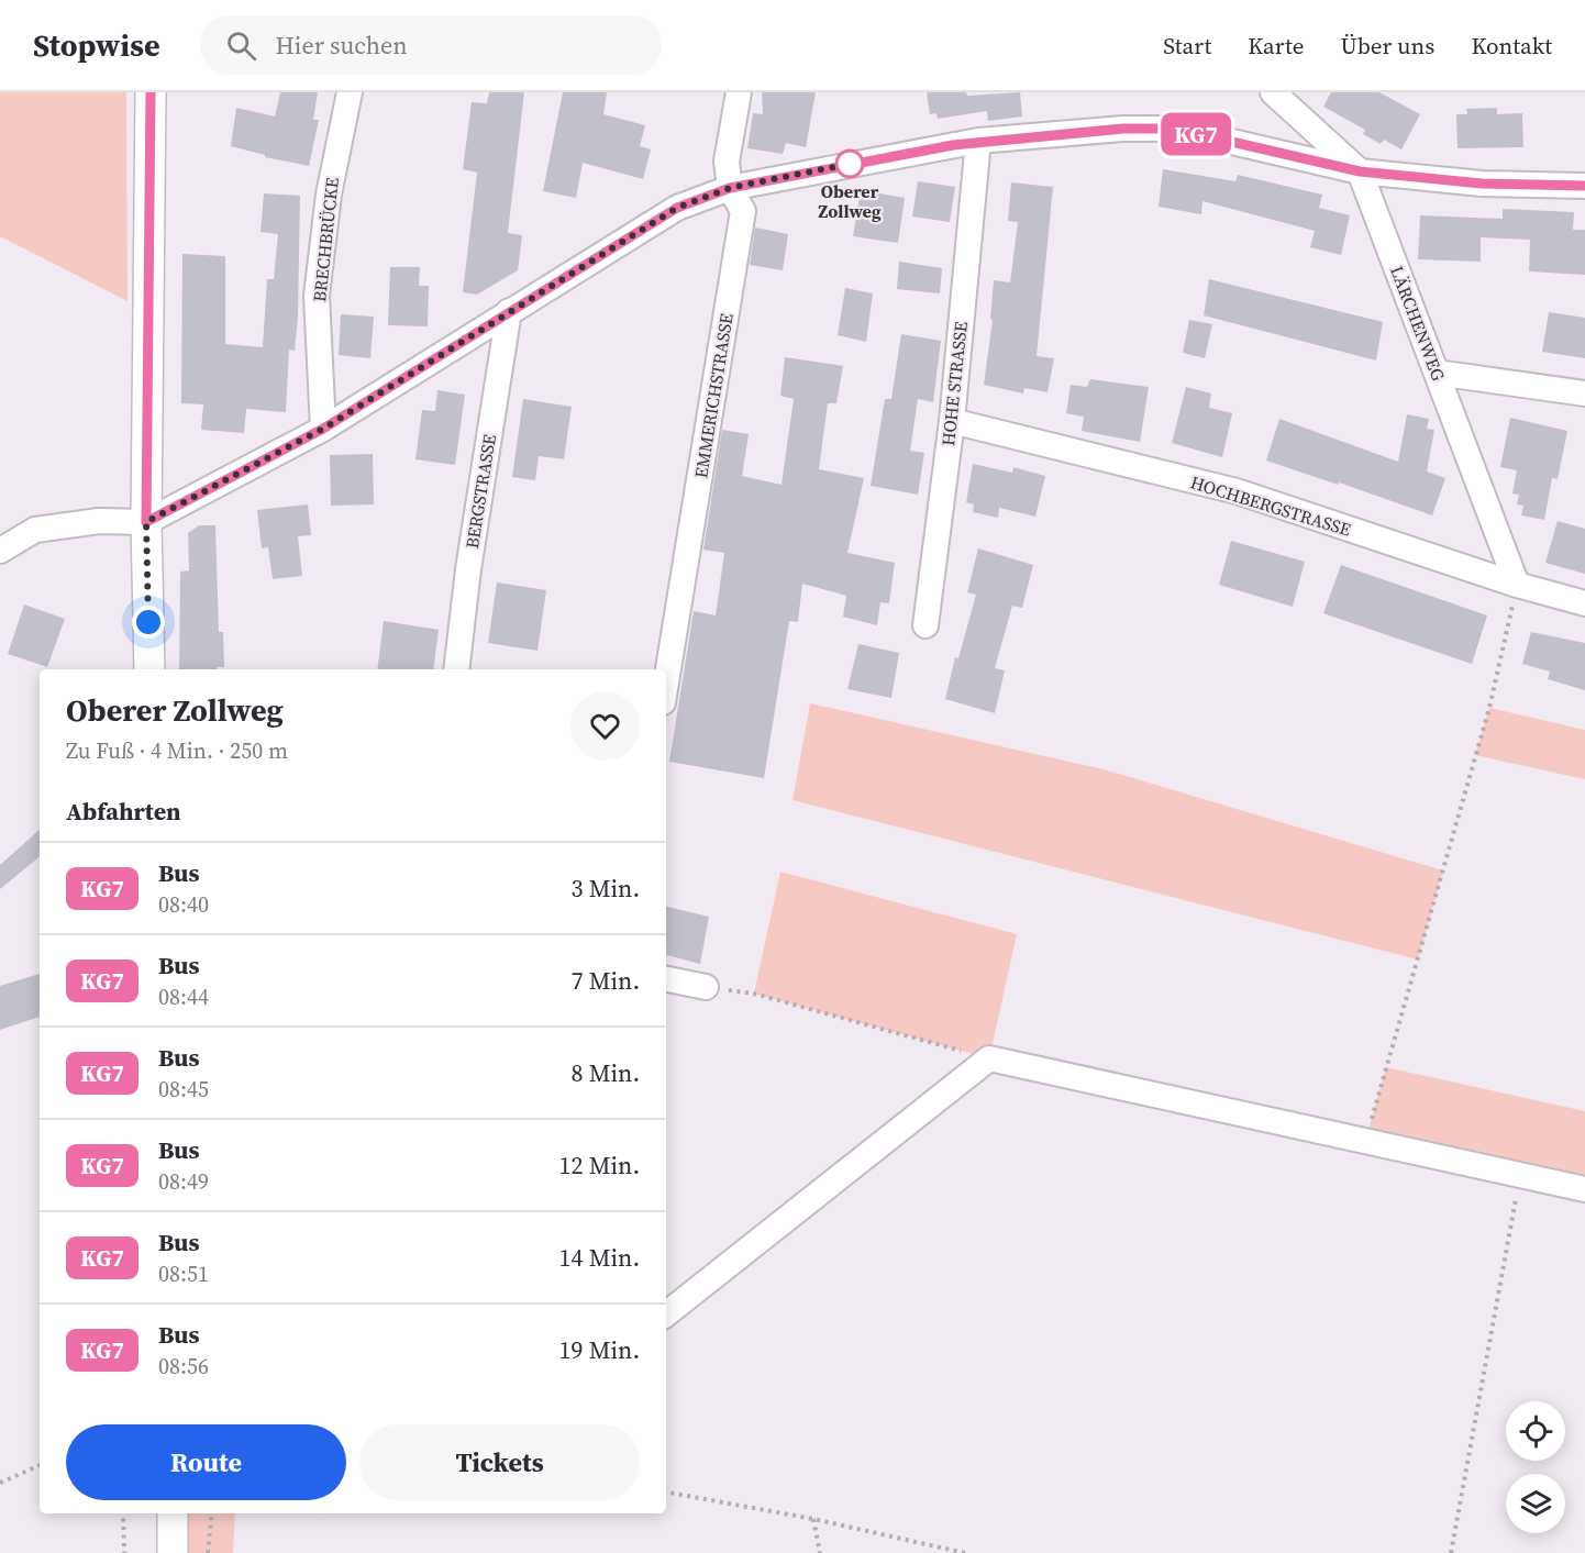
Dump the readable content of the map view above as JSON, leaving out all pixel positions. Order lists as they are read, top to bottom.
{
  "streets": {
    "street": [
      "BRECHBRÜCKE",
      "LÄRCHENWEG",
      "HOHE STRASSE",
      "EMMERICHSTRASSE",
      "BERGSTRASSE",
      "HOCHBERGSTRASSE"
    ]
  },
  "crossings": [
    ["LÄRCHENWEG", "HOCHBERGSTRASSE"],
    ["HOHE STRASSE", "HOCHBERGSTRASSE"]
  ],
  "places": ["Oberer Zollweg"],
  "lines": ["bus line KG7"],
  "page": {
    "header": "Stopwise",
    "search": "Hier suchen",
    "nav": [
      "Start",
      "Karte",
      "Über uns",
      "Kontakt"
    ],
    "on_map": "KG7",
    "heading": [
      ["Oberer Zollweg", "Zu Fuß · 4 Min. · 250 m"],
      "Abfahrten"
    ],
    "list": [
      {
        "mark": "KG7",
        "name": "Bus",
        "note": "08:40",
        "value": "3 Min."
      },
      {
        "mark": "KG7",
        "name": "Bus",
        "note": "08:44",
        "value": "7 Min."
      },
      {
        "mark": "KG7",
        "name": "Bus",
        "note": "08:45",
        "value": "8 Min."
      },
      {
        "mark": "KG7",
        "name": "Bus",
        "note": "08:49",
        "value": "12 Min."
      },
      {
        "mark": "KG7",
        "name": "Bus",
        "note": "08:51",
        "value": "14 Min."
      },
      {
        "mark": "KG7",
        "name": "Bus",
        "note": "08:56",
        "value": "19 Min."
      }
    ],
    "buttons": ["Route", "Tickets"]
  }
}
